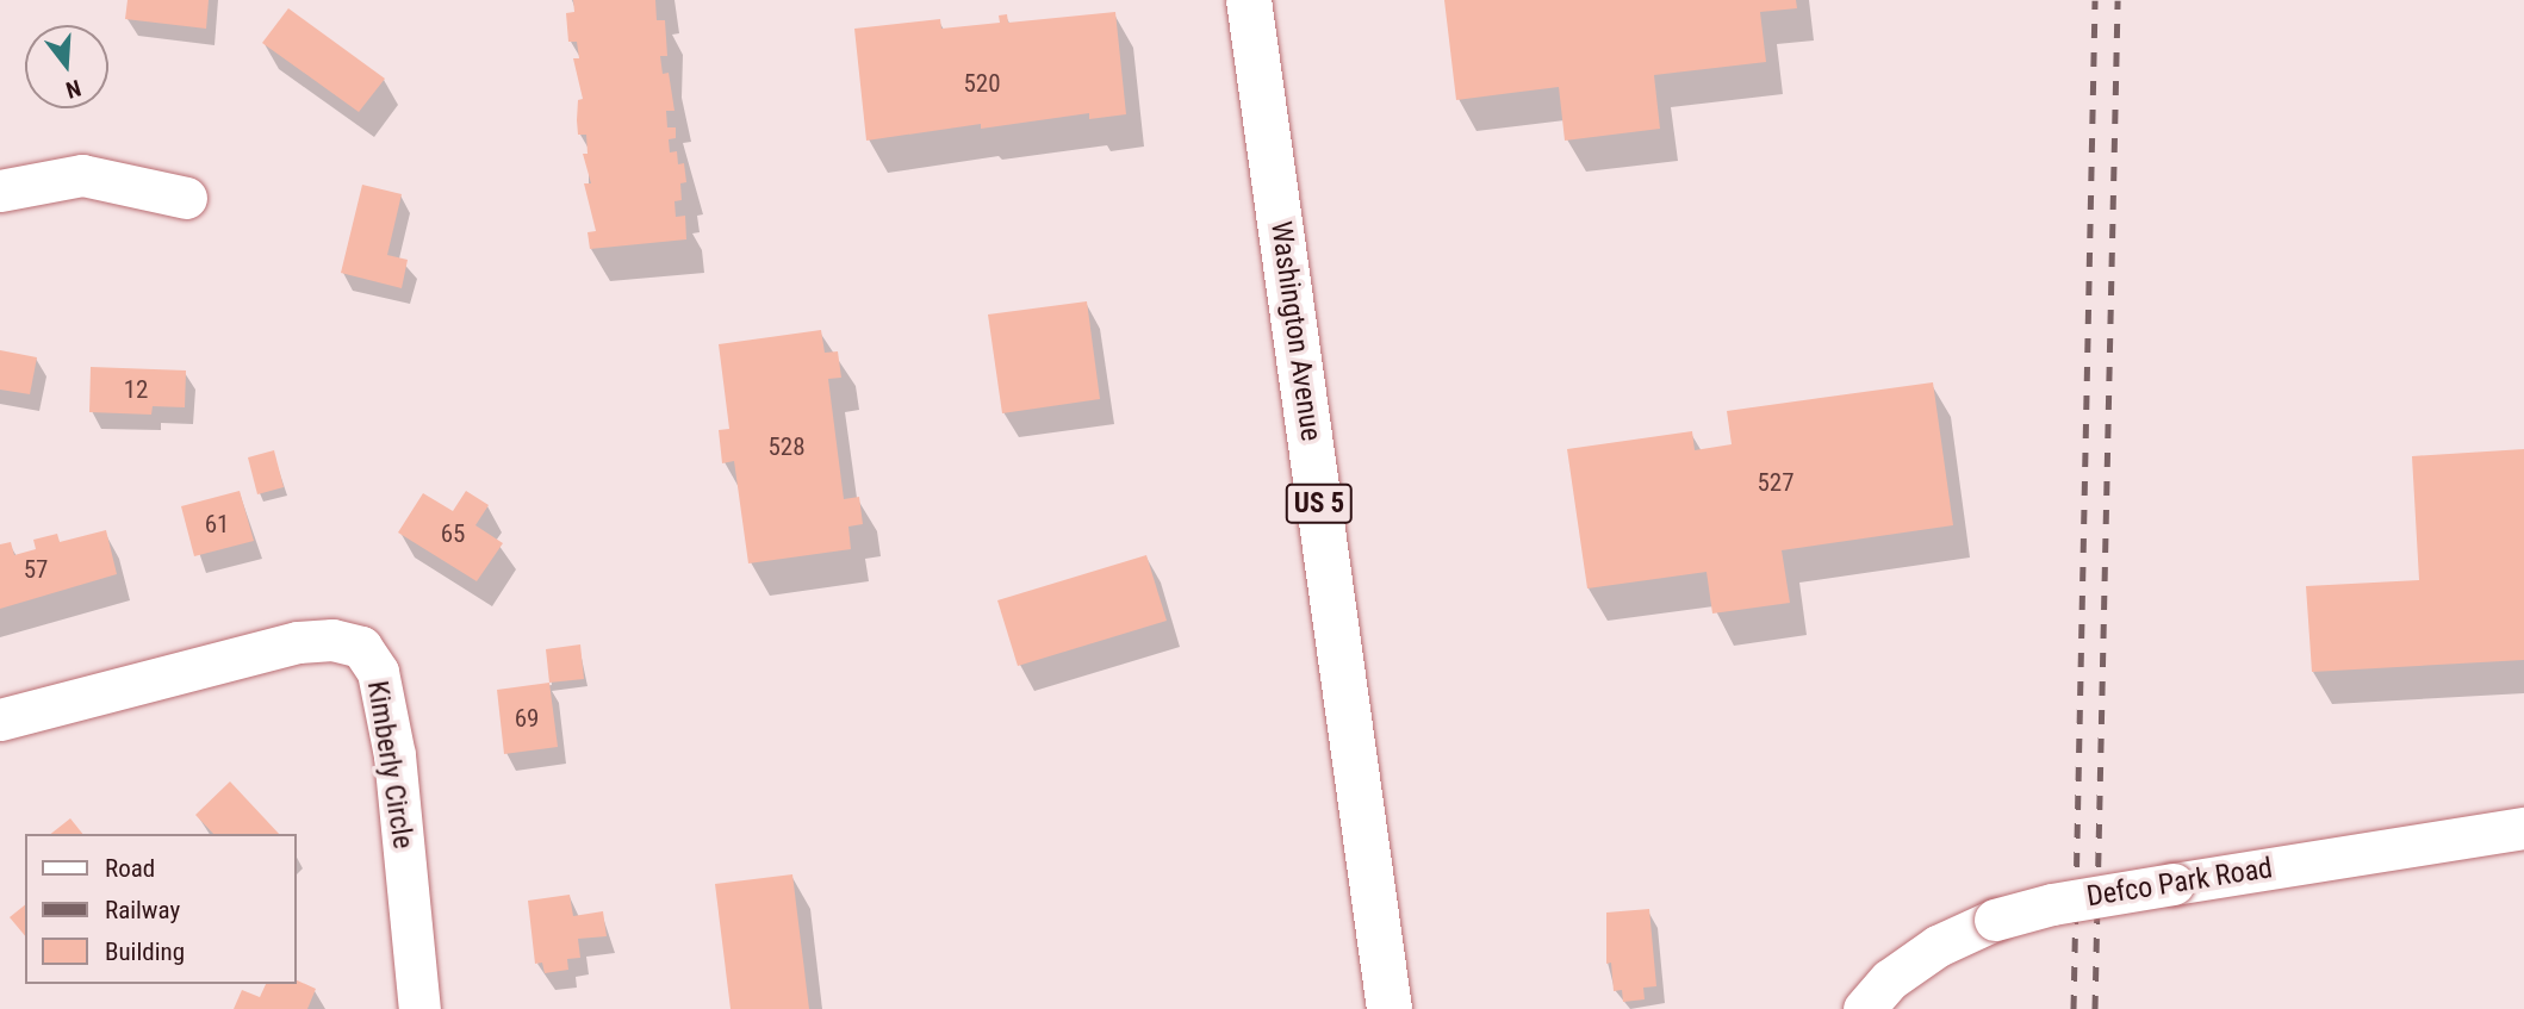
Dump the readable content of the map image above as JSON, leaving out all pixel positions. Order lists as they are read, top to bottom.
{
  "streets": {
    "main road": ["Washington Avenue", "US 5"],
    "street": ["Kimberly Circle", "Defco Park Road"]
  },
  "house_numbers": [
    "520",
    "12",
    "528",
    "527",
    "61",
    "65",
    "57",
    "69"
  ],
  "legend": ["Road", "Railway", "Building"],
  "north": "bottom"
}
